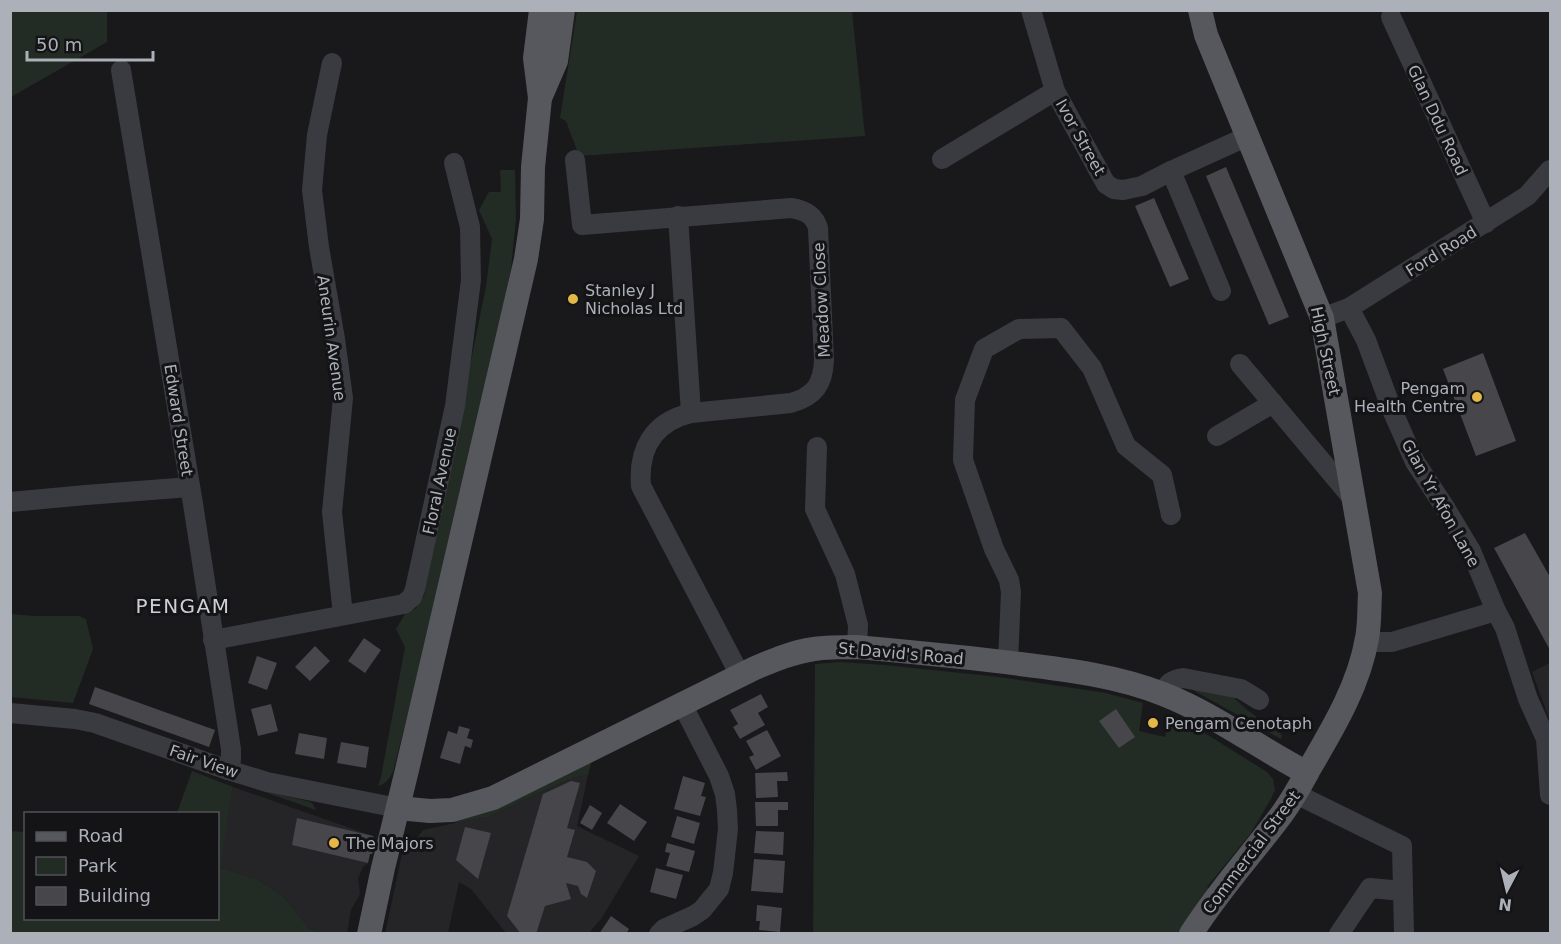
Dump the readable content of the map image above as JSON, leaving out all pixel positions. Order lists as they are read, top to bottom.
{
  "streets": {
    "main road": ["High Street", "St David's Road", "Commercial Street"],
    "street": [
      "Glan Ddu Road",
      "Ivor Street",
      "Ford Road",
      "Meadow Close",
      "Aneurin Avenue",
      "Edward Street",
      "Floral Avenue",
      "Glan Yr Afon Lane",
      "Fair View"
    ]
  },
  "crossings": [
    ["Glan Ddu Road", "Ford Road"],
    ["Ivor Street", "High Street"],
    ["Ford Road", "High Street"],
    ["Ford Road", "Glan Yr Afon Lane"],
    ["Meadow Close", "St David's Road"],
    ["Aneurin Avenue", "Floral Avenue"],
    ["High Street", "Commercial Street"],
    ["Edward Street", "Floral Avenue"],
    ["Edward Street", "Fair View"],
    ["St David's Road", "Fair View"],
    ["St David's Road", "Commercial Street"]
  ],
  "districts": ["PENGAM"],
  "places": [
    "Stanley J Nicholas Ltd",
    "Pengam Health Centre",
    "Pengam Cenotaph",
    "The Majors"
  ],
  "legend": ["Road", "Park", "Building"],
  "scale_bar": "50 m",
  "north": "bottom"
}
